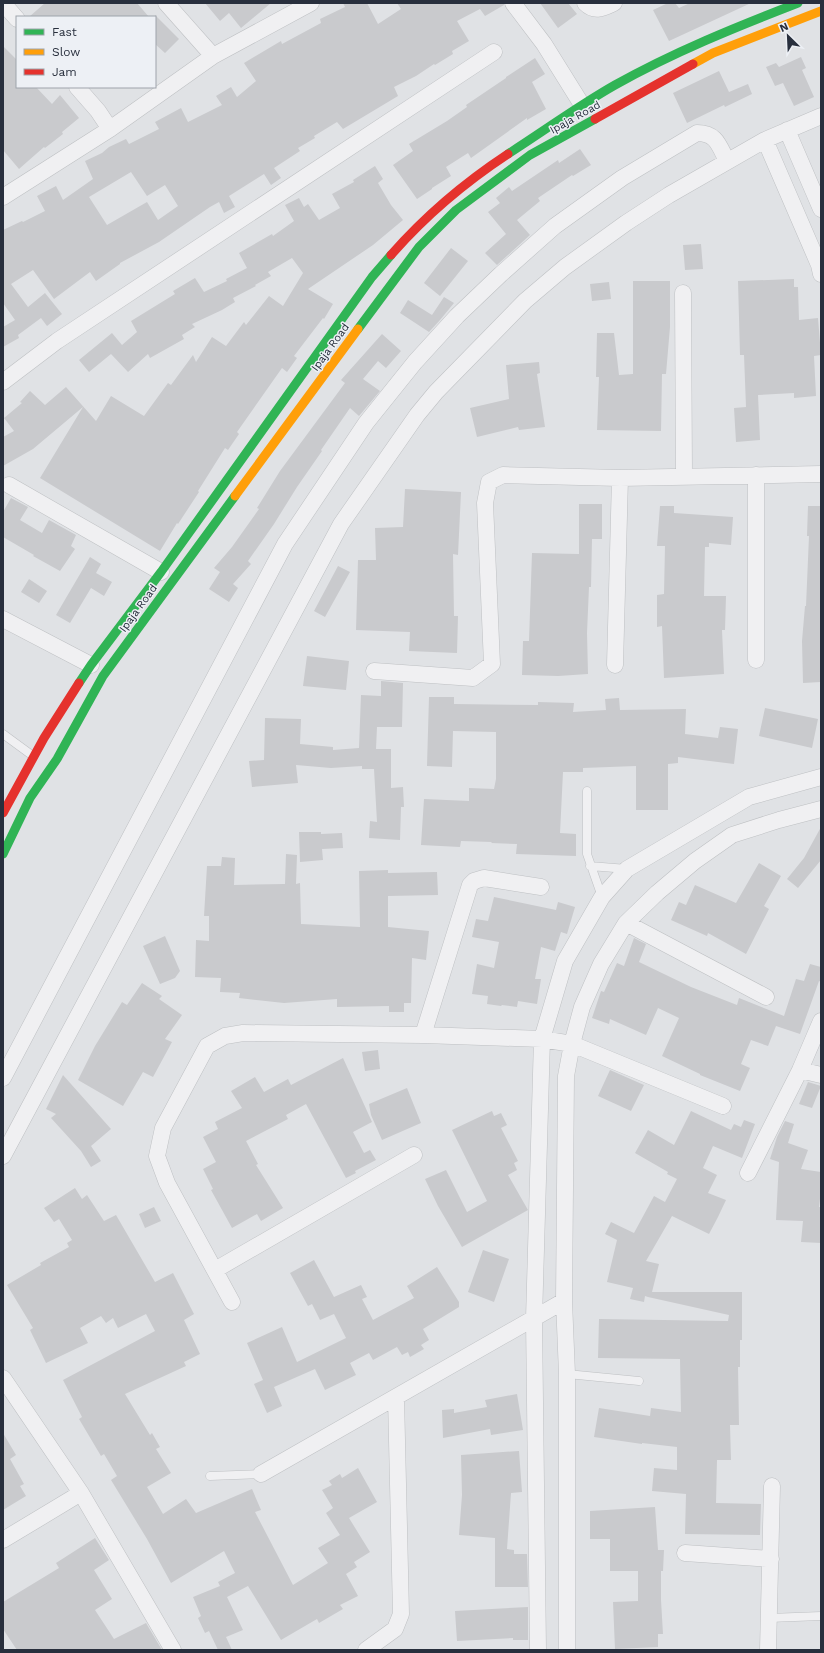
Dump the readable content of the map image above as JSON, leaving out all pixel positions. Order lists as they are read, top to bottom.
{
  "streets": {
    "main road": ["Ipaja Road"]
  },
  "legend": ["Fast", "Slow", "Jam"],
  "north": "top left"
}
